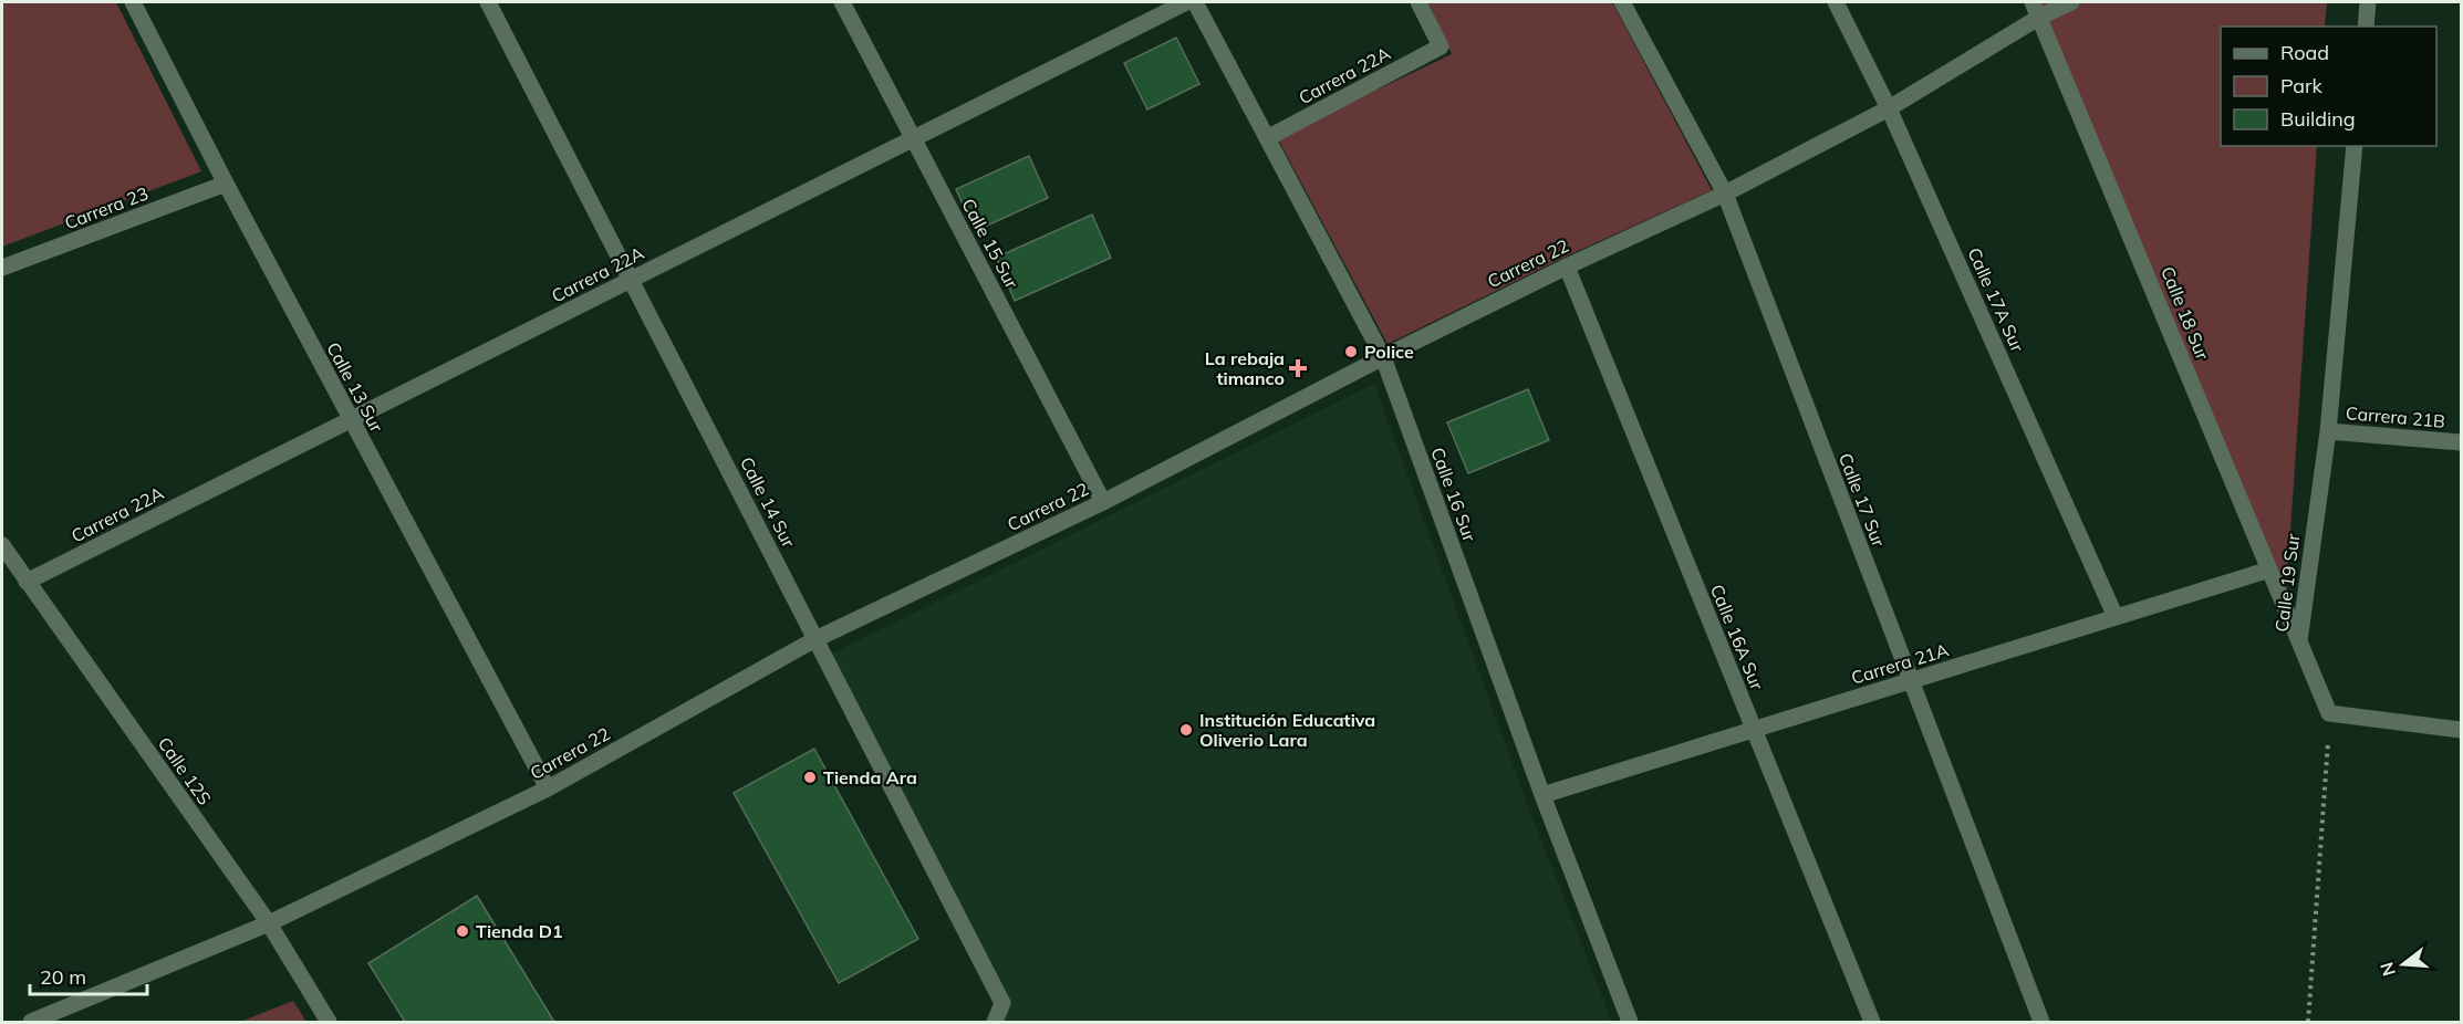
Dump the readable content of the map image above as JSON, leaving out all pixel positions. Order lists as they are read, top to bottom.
{
  "streets": {
    "street": [
      "Carrera 22A",
      "Carrera 23",
      "Calle 15 Sur",
      "Carrera 22",
      "Calle 17A Sur",
      "Calle 18 Sur",
      "Calle 13 Sur",
      "Carrera 21B",
      "Calle 16 Sur",
      "Calle 17 Sur",
      "Calle 14 Sur",
      "Calle 19 Sur",
      "Calle 16A Sur",
      "Carrera 21A",
      "Calle 12S"
    ]
  },
  "crossings": [
    ["Carrera 22A", "Calle 15 Sur"],
    ["Carrera 22A", "Calle 13 Sur"],
    ["Carrera 22A", "Calle 16 Sur"],
    ["Carrera 22A", "Calle 14 Sur"],
    ["Carrera 22A", "Calle 12S"],
    ["Carrera 23", "Calle 13 Sur"],
    ["Calle 15 Sur", "Carrera 22"],
    ["Carrera 22", "Calle 17A Sur"],
    ["Carrera 22", "Calle 18 Sur"],
    ["Carrera 22", "Calle 13 Sur"],
    ["Carrera 22", "Calle 16 Sur"],
    ["Carrera 22", "Calle 17 Sur"],
    ["Carrera 22", "Calle 14 Sur"],
    ["Carrera 22", "Calle 16A Sur"],
    ["Carrera 22", "Calle 12S"],
    ["Calle 17A Sur", "Carrera 21A"],
    ["Calle 18 Sur", "Calle 19 Sur"],
    ["Calle 18 Sur", "Carrera 21A"],
    ["Carrera 21B", "Calle 19 Sur"],
    ["Calle 16 Sur", "Carrera 21A"],
    ["Calle 17 Sur", "Carrera 21A"],
    ["Calle 16A Sur", "Carrera 21A"]
  ],
  "places": {
    "other": [
      "Police",
      "Institución Educativa Oliverio Lara",
      "Tienda Ara",
      "Tienda D1"
    ],
    "health": ["La rebaja timanco"]
  },
  "legend": ["Road", "Park", "Building"],
  "scale_bar": "20 m",
  "north": "left"
}
